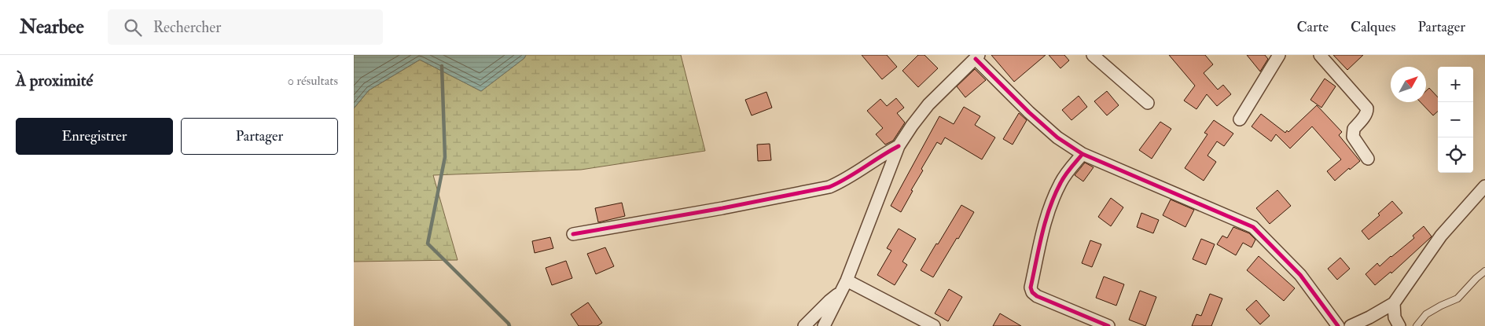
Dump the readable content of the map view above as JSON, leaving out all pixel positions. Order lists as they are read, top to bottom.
{
  "north": "top right",
  "page": {
    "header": "Nearbee",
    "search": "Rechercher",
    "nav": ["Carte", "Calques", "Partager"],
    "heading": ["À proximité", "0 résultats"],
    "map_buttons": ["+", "−"],
    "buttons": ["Enregistrer", "Partager"]
  }
}
